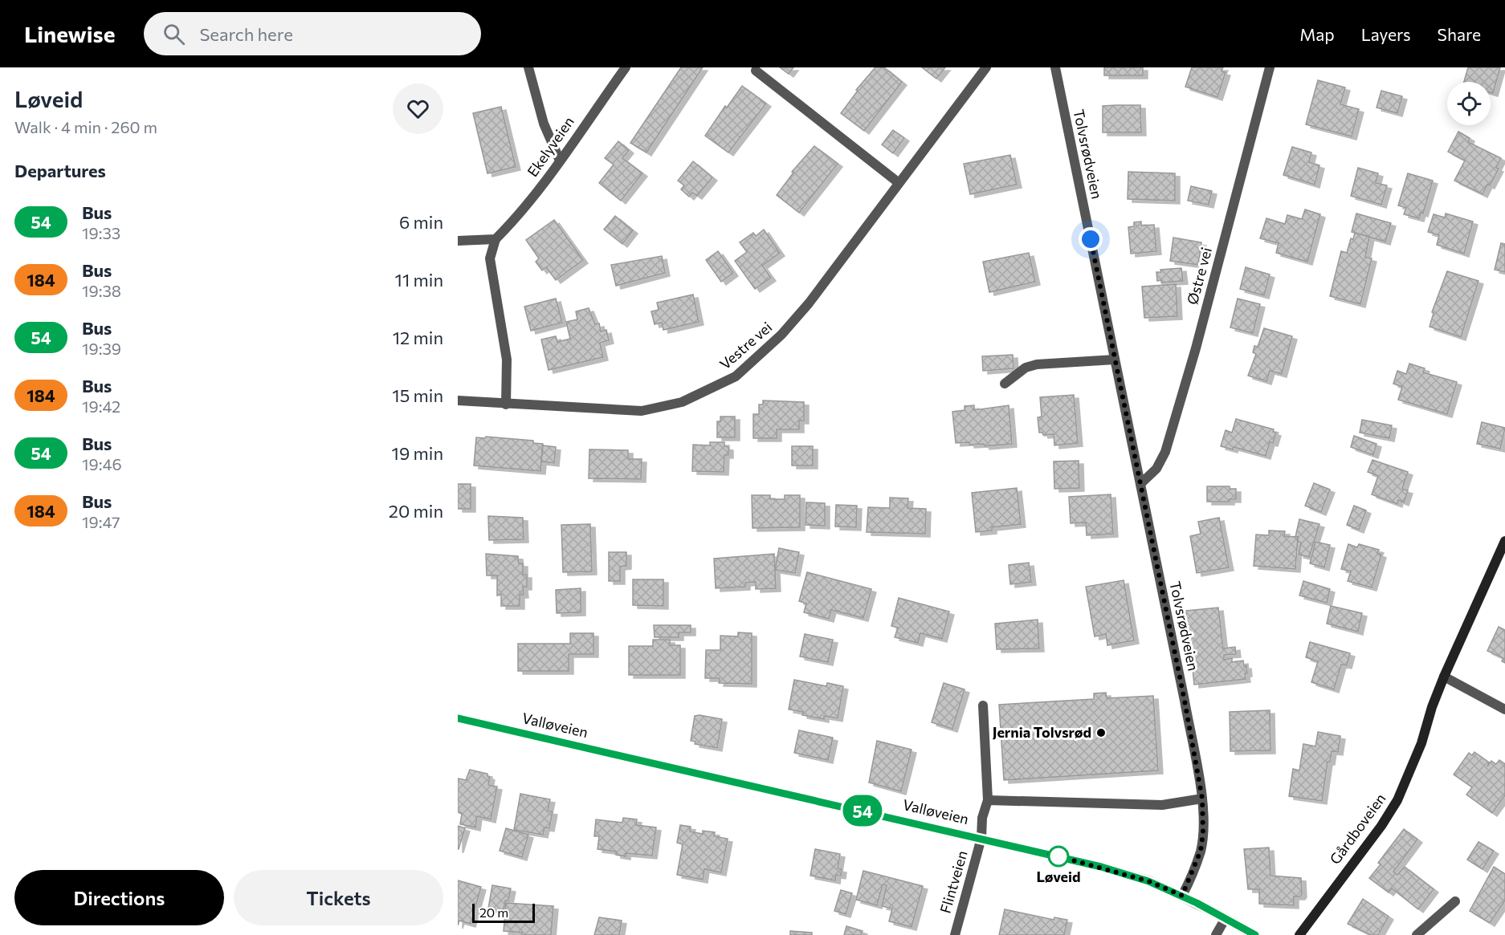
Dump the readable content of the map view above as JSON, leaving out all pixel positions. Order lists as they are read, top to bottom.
{
  "streets": {
    "main road": ["Valløveien", "Gårdboveien"],
    "street": [
      "Ekelyveien",
      "Tolvsrødveien",
      "Østre vei",
      "Vestre vei",
      "Flintveien"
    ]
  },
  "crossings": [
    ["Tolvsrødveien", "Østre vei"],
    ["Tolvsrødveien", "Valløveien"],
    ["Valløveien", "Flintveien"]
  ],
  "places": ["Jernia Tolvsrød", "Løveid"],
  "lines": ["bus line 54"],
  "scale_bar": "20 m",
  "page": {
    "header": "Linewise",
    "search": "Search here",
    "nav": ["Map", "Layers", "Share"],
    "heading": [
      ["Løveid", "Walk · 4 min · 260 m"],
      "Departures"
    ],
    "on_map": "54",
    "list": [
      {
        "mark": "54",
        "name": "Bus",
        "note": "19:33",
        "value": "6 min"
      },
      {
        "mark": "184",
        "name": "Bus",
        "note": "19:38",
        "value": "11 min"
      },
      {
        "mark": "54",
        "name": "Bus",
        "note": "19:39",
        "value": "12 min"
      },
      {
        "mark": "184",
        "name": "Bus",
        "note": "19:42",
        "value": "15 min"
      },
      {
        "mark": "54",
        "name": "Bus",
        "note": "19:46",
        "value": "19 min"
      },
      {
        "mark": "184",
        "name": "Bus",
        "note": "19:47",
        "value": "20 min"
      }
    ],
    "buttons": ["Directions", "Tickets"],
    "scale": "20 m"
  }
}
